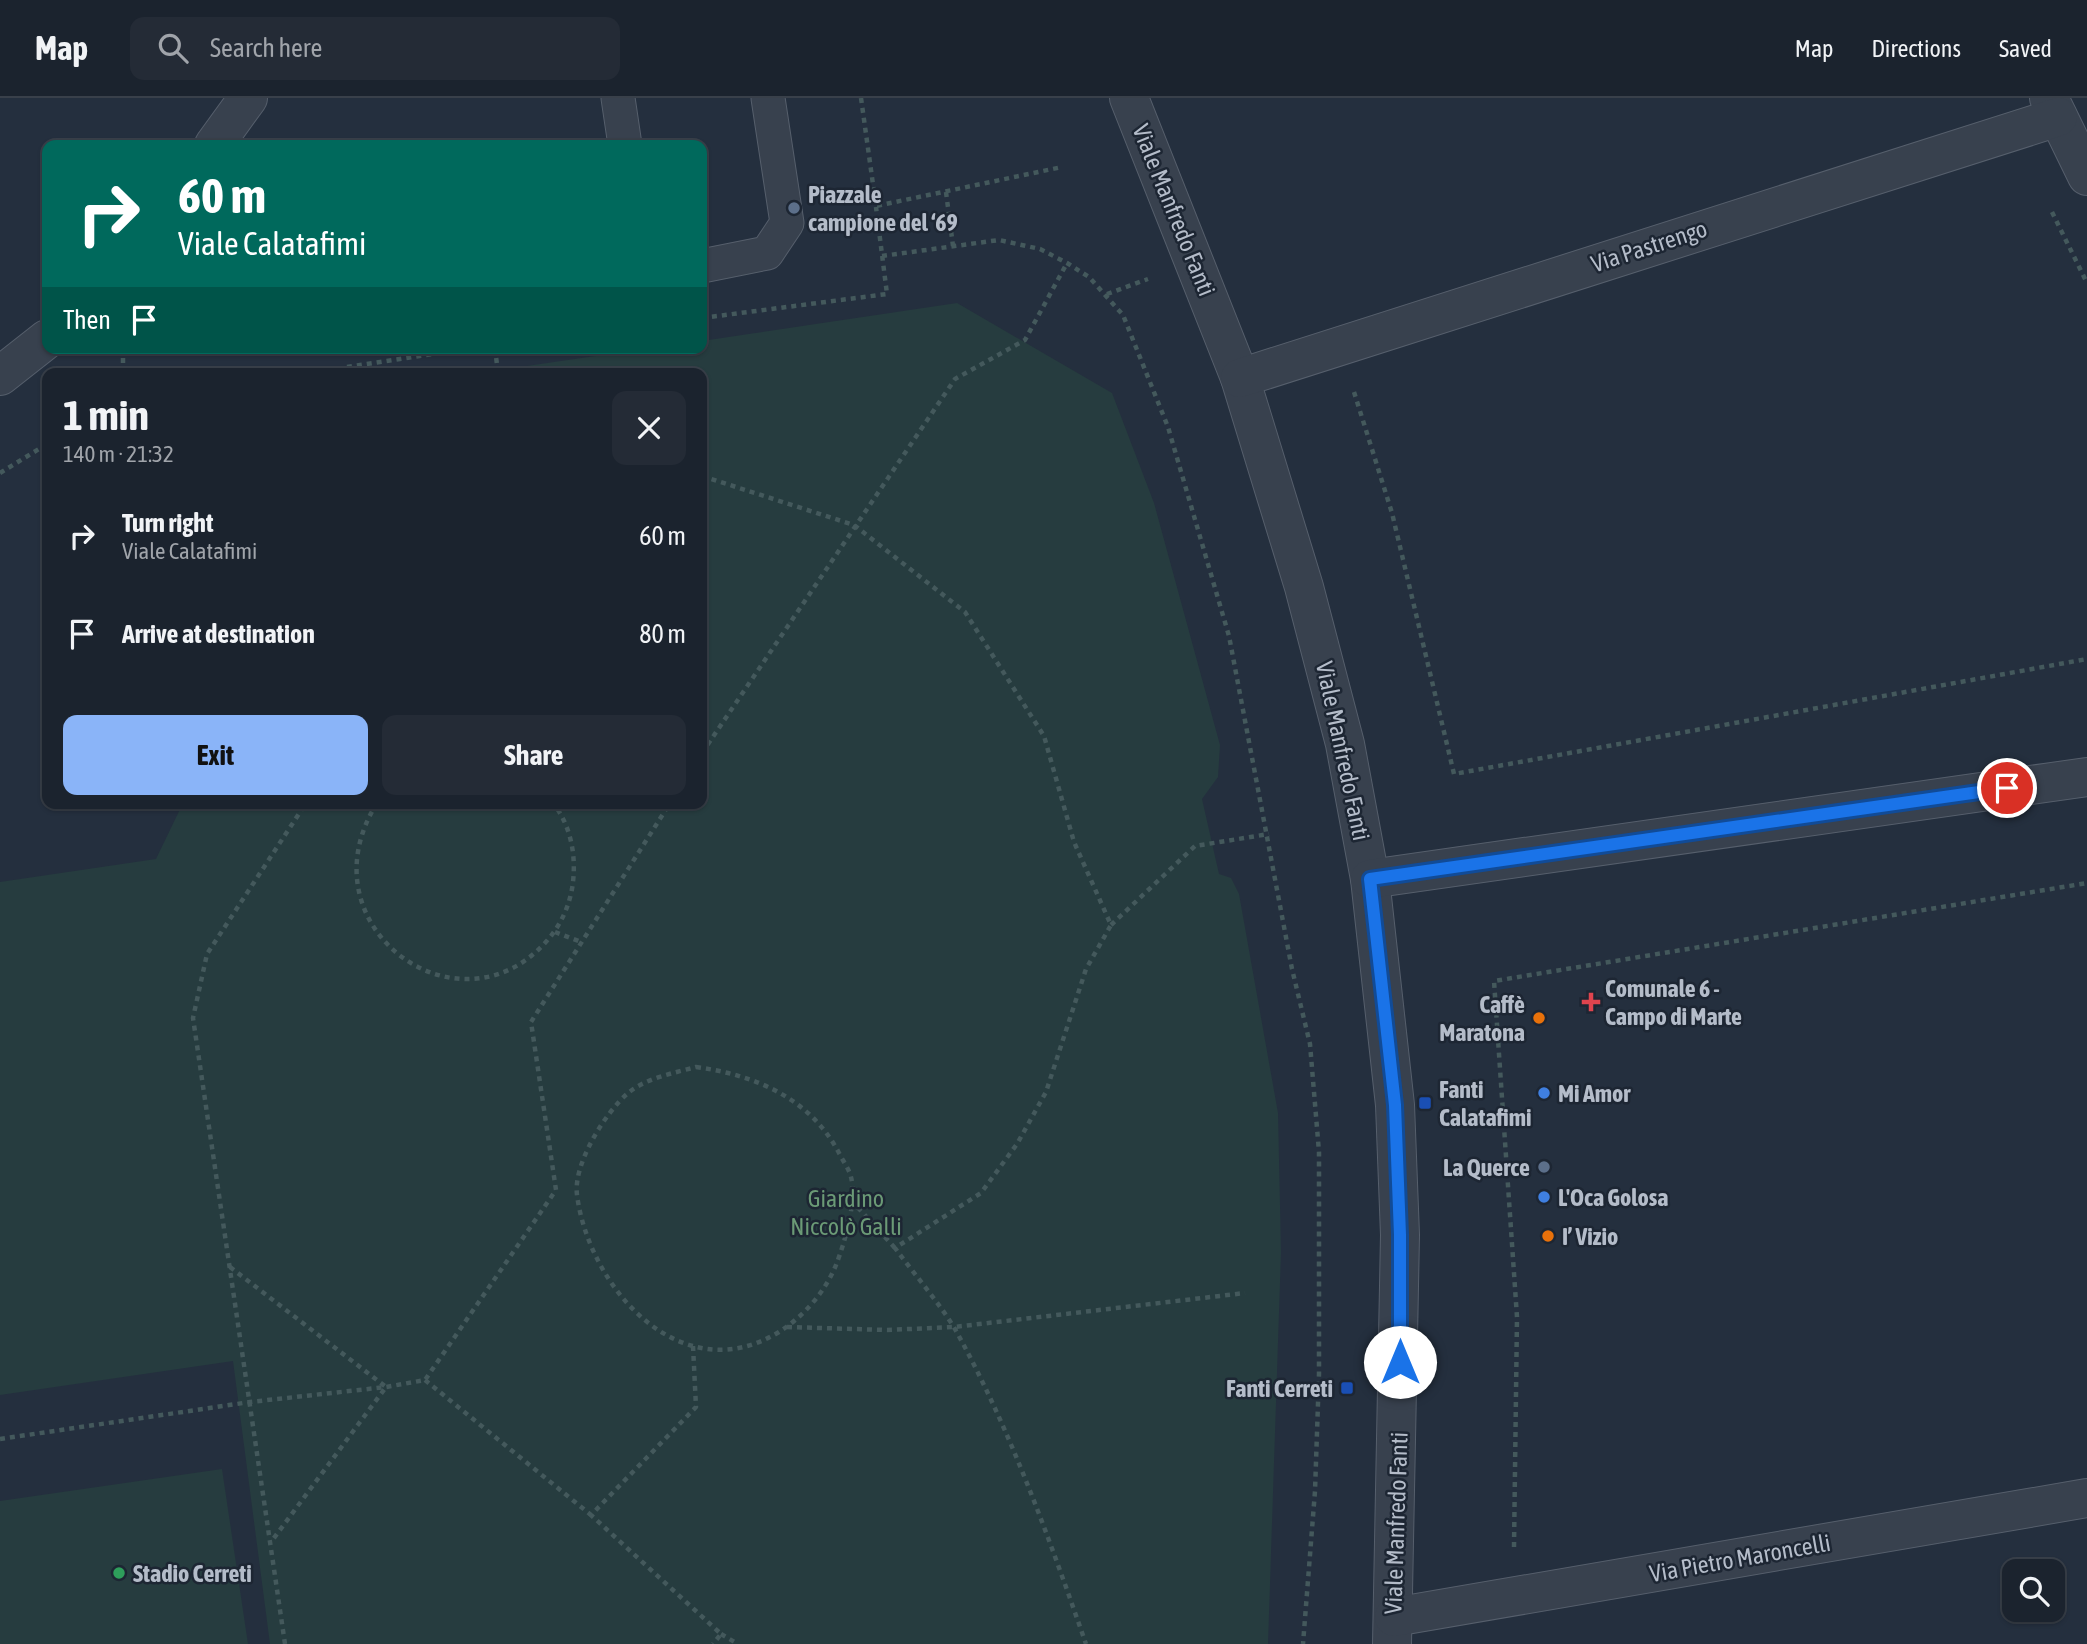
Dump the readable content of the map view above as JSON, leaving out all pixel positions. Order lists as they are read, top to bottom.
{
  "streets": {
    "street": ["Viale Manfredo Fanti", "Via Pastrengo", "Via Pietro Maroncelli"]
  },
  "crossings": [
    ["Viale Manfredo Fanti", "Via Pastrengo"],
    ["Viale Manfredo Fanti", "Via Pietro Maroncelli"]
  ],
  "parks": ["Giardino Niccolò Galli"],
  "places": {
    "other": [
      "Piazzale campione del ‘69",
      "Caffè Maratona",
      "Mi Amor",
      "La Querce",
      "L'Oca Golosa",
      "I’ Vizio",
      "Stadio Cerreti"
    ],
    "health": ["Comunale 6 - Campo di Marte"],
    "transit": ["Fanti Calatafimi", "Fanti Cerreti"]
  },
  "page": {
    "header": "Map",
    "search": "Search here",
    "nav": ["Map", "Directions", "Saved"],
    "turn": ["60 m", "Viale Calatafimi"],
    "then": "Then",
    "heading": ["1 min", "140 m · 21:32"],
    "list": [
      {
        "name": "Turn right",
        "note": "Viale Calatafimi",
        "value": "60 m"
      },
      {
        "name": "Arrive at destination",
        "value": "80 m"
      }
    ],
    "buttons": ["Exit", "Share"]
  }
}
